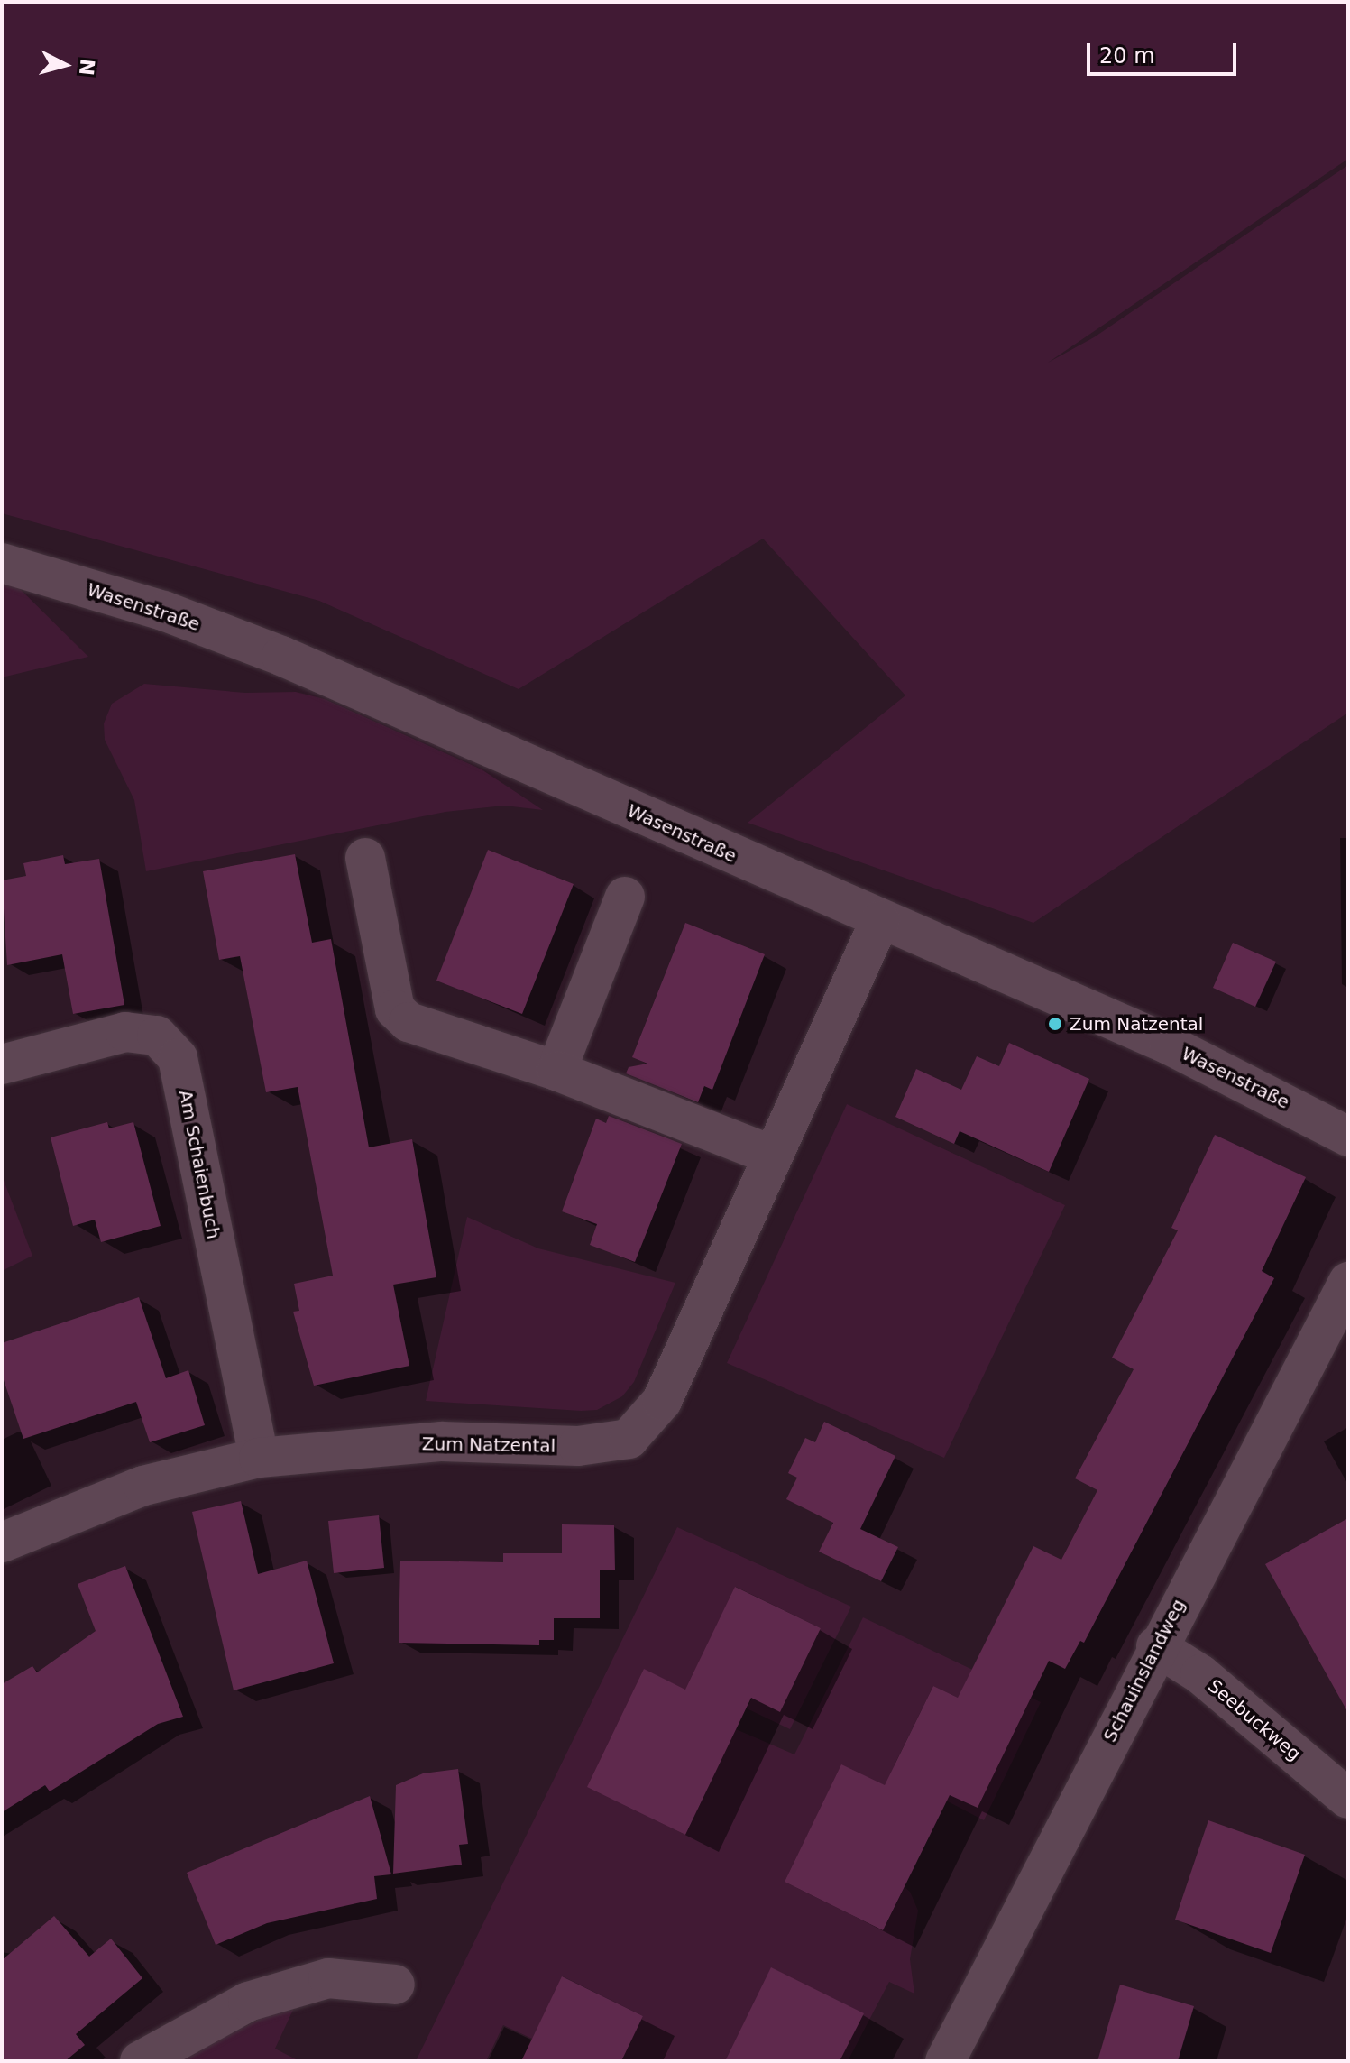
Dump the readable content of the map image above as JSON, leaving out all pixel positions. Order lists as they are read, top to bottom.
{
  "streets": {
    "street": [
      "Wasenstraße",
      "Am Schaienbuch",
      "Zum Natzental",
      "Schauinslandweg",
      "Seebuckweg"
    ]
  },
  "crossings": [
    ["Wasenstraße", "Zum Natzental"],
    ["Am Schaienbuch", "Zum Natzental"],
    ["Schauinslandweg", "Seebuckweg"]
  ],
  "places": ["Zum Natzental"],
  "scale_bar": "20 m",
  "north": "right"
}
